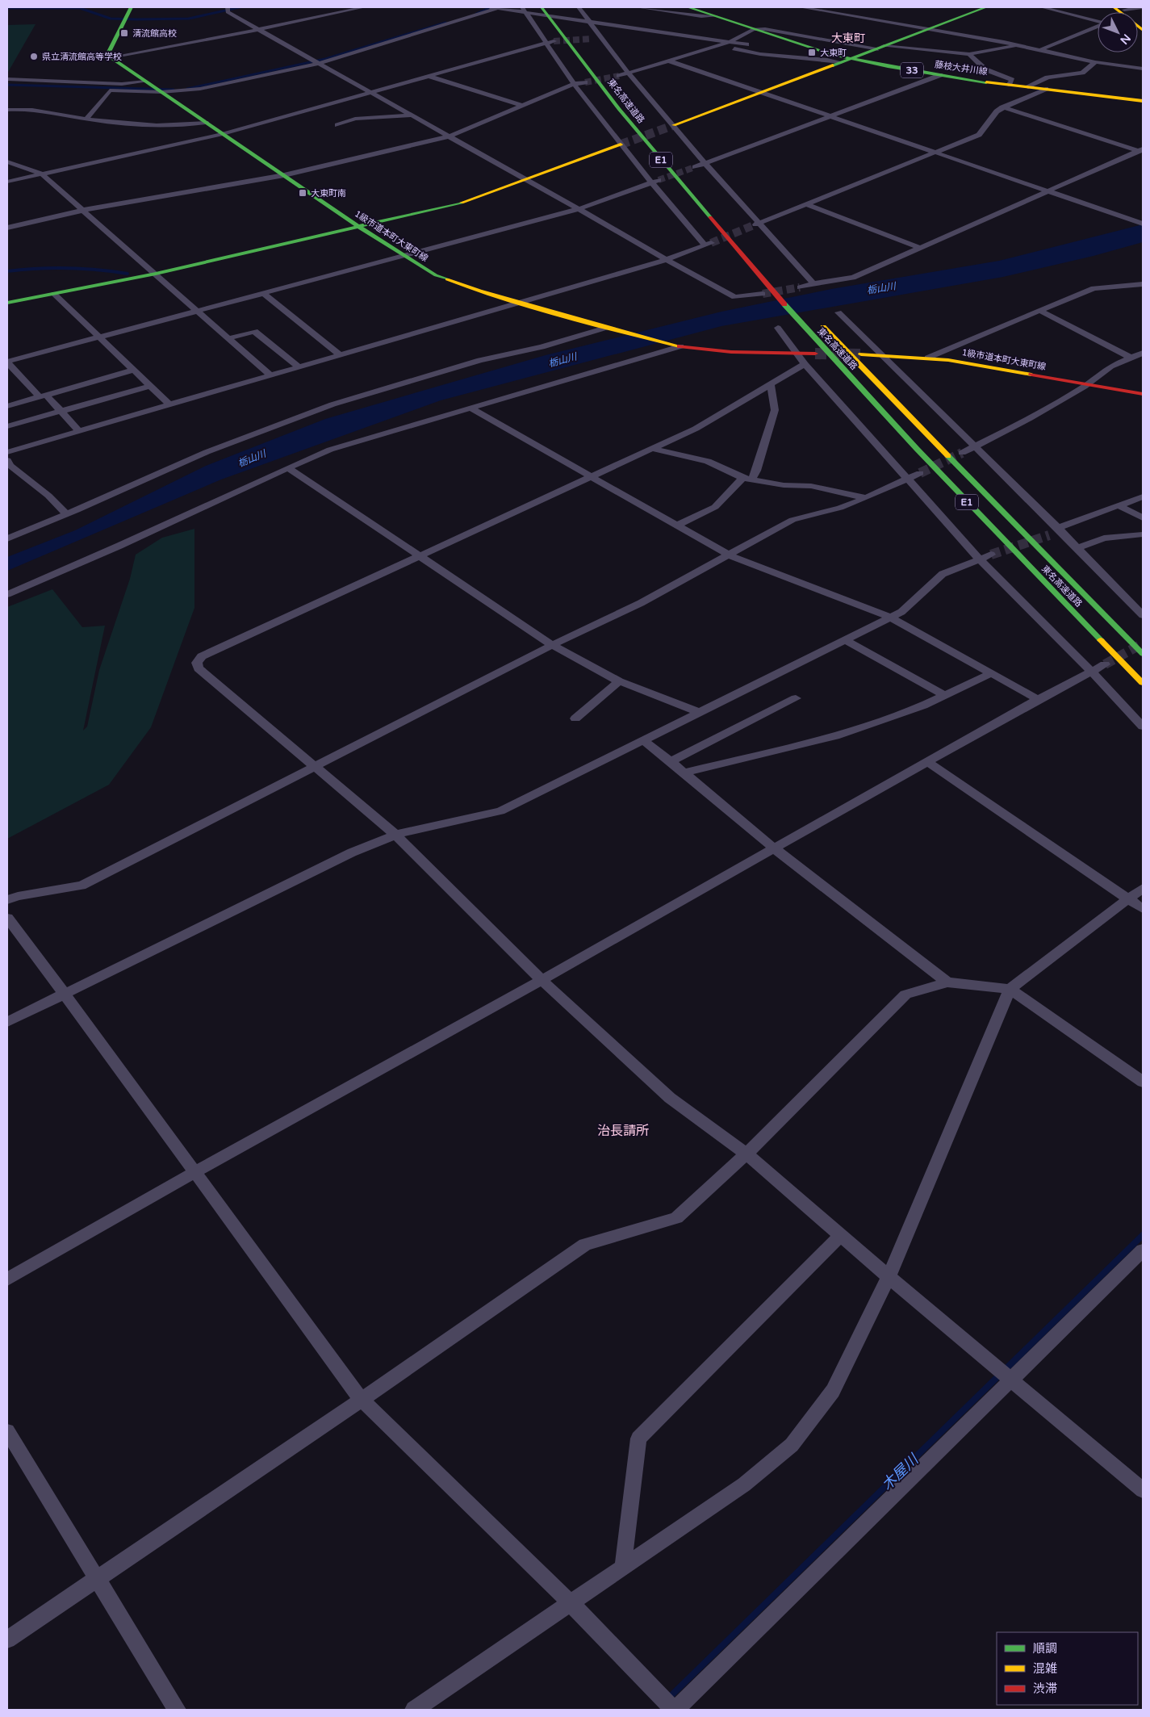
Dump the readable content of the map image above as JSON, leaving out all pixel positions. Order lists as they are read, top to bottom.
{
  "streets": {
    "main road": [
      "藤枝大井川線",
      "33",
      "東名高速道路",
      "E1",
      "1級市道本町大東町線"
    ]
  },
  "districts": ["大東町", "治長請所"],
  "water": ["栃山川", "木屋川"],
  "places": {
    "transit": ["清流館高校", "大東町", "大東町南"],
    "other": ["県立清流館高等学校"]
  },
  "legend": ["順調", "混雑", "渋滞"],
  "north": "bottom right"
}
